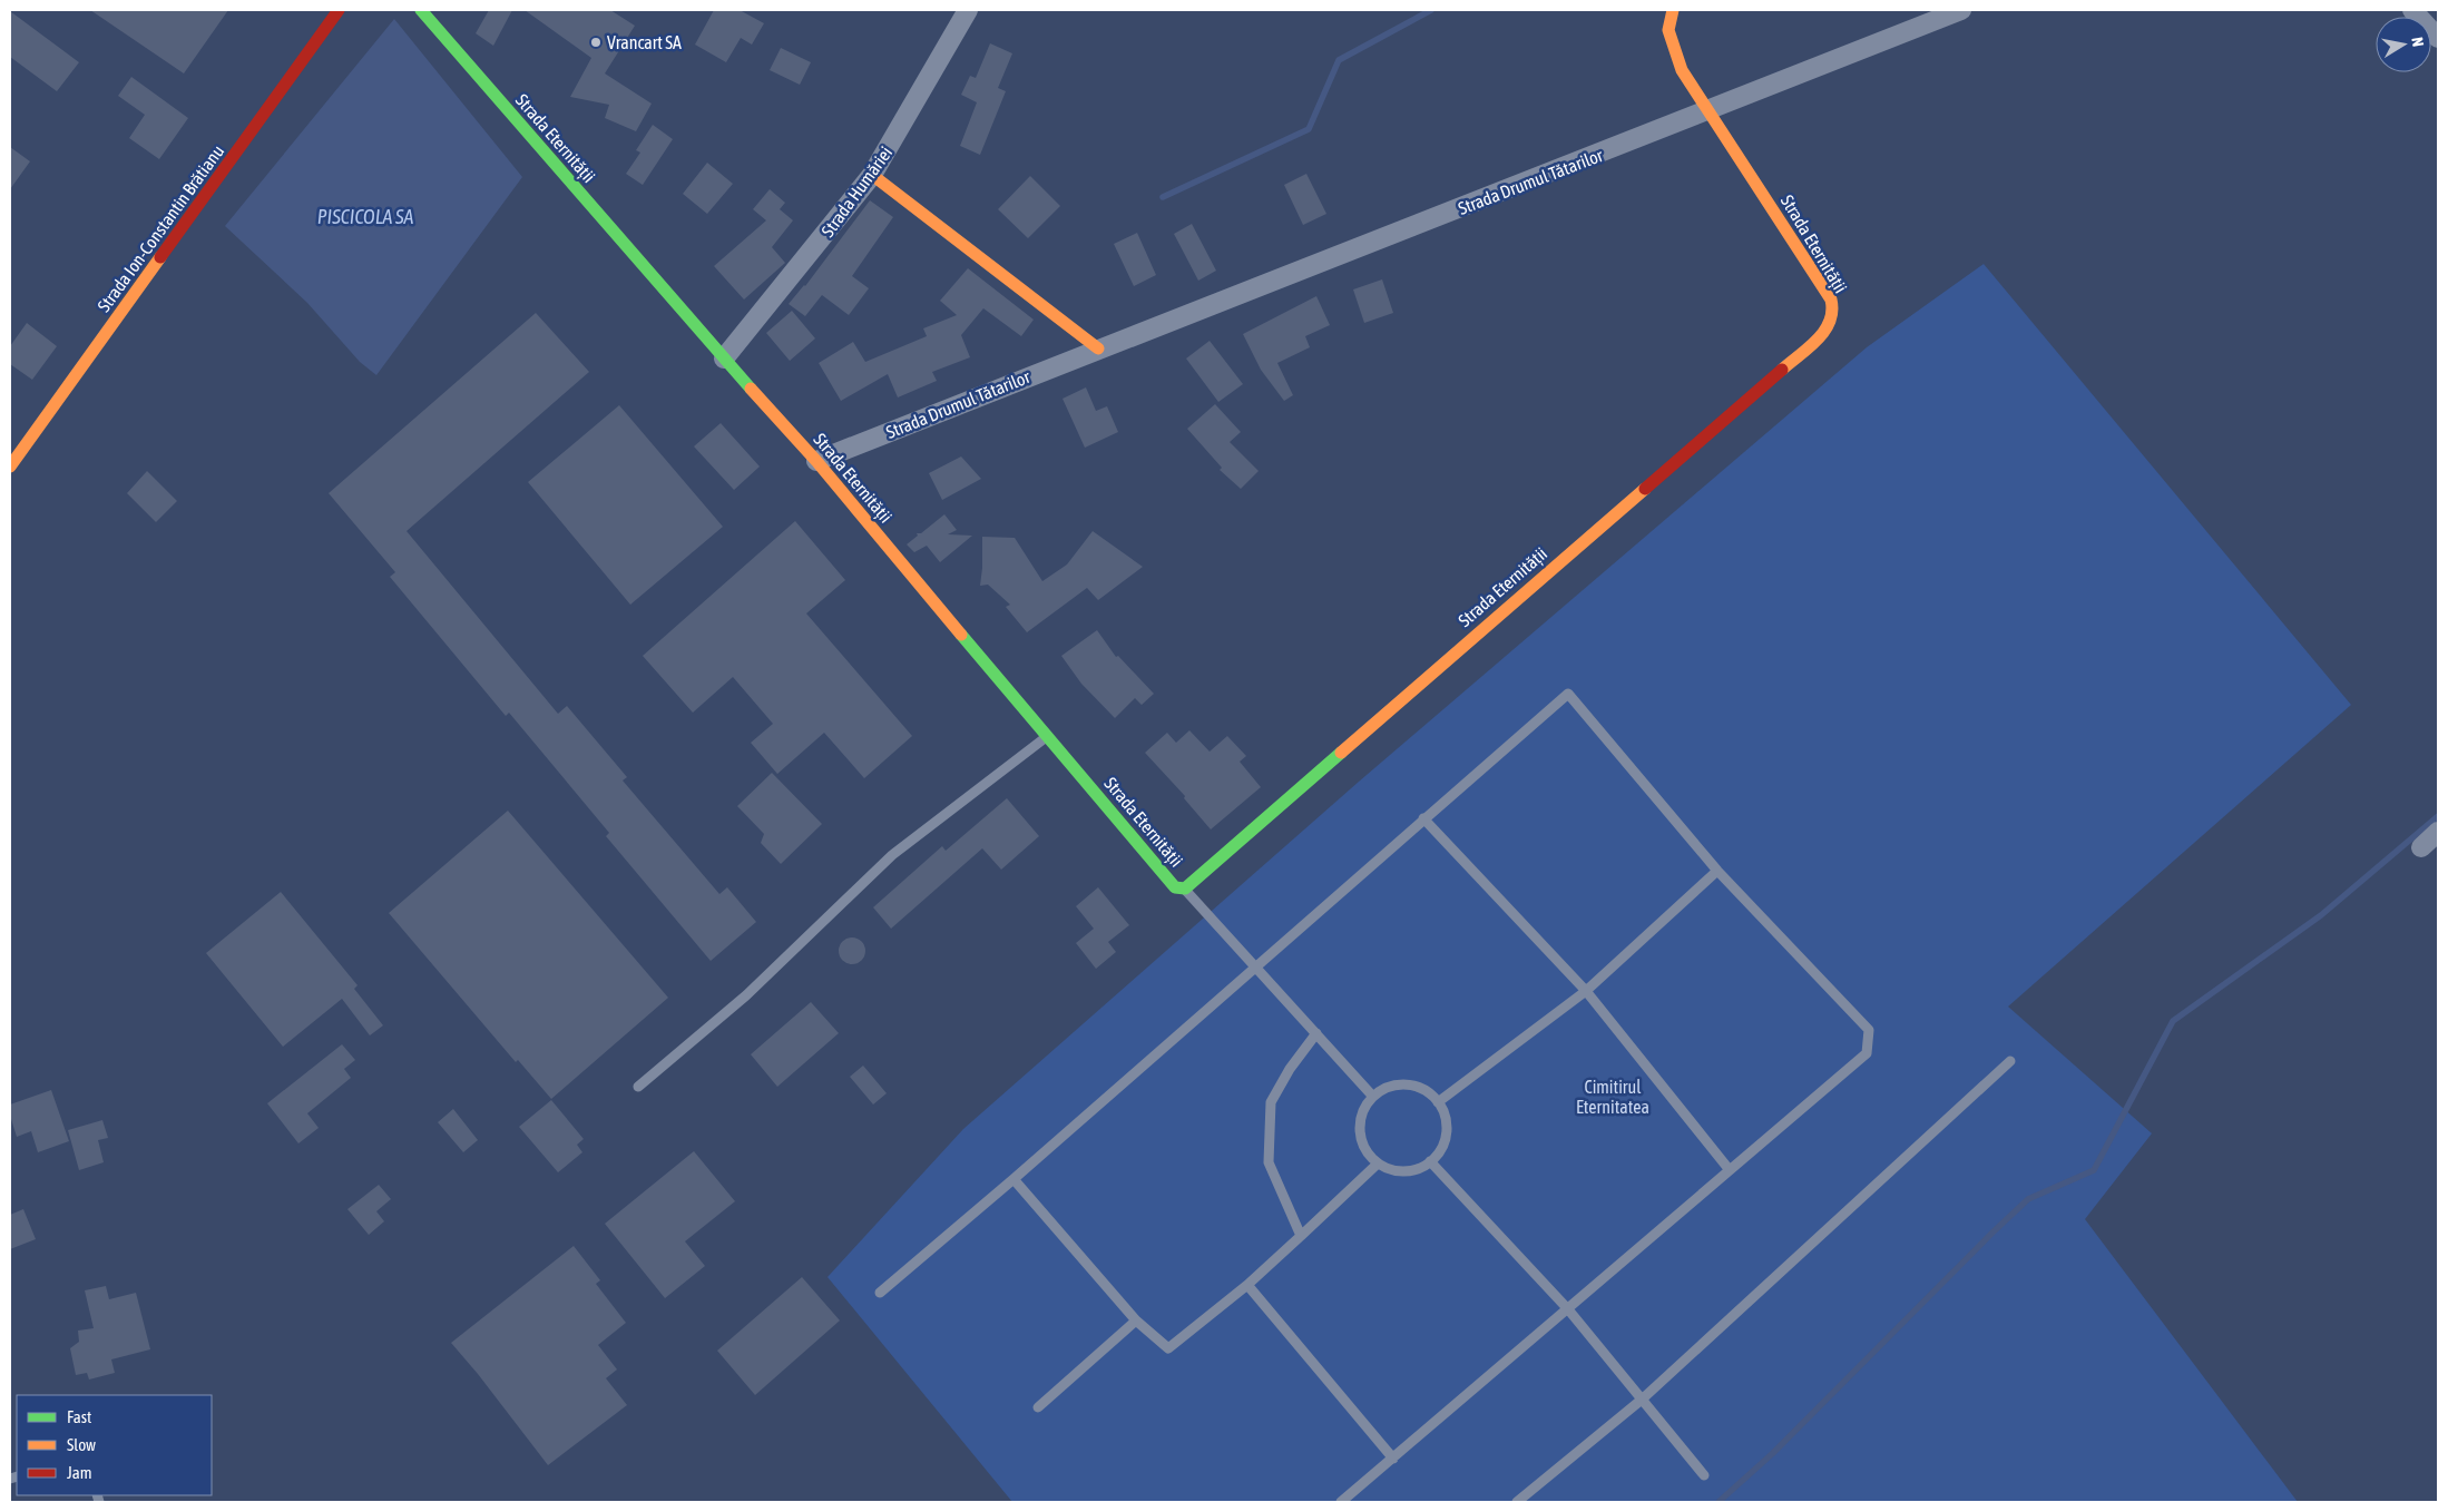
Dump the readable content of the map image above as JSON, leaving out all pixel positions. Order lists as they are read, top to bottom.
{
  "streets": {
    "street": [
      "Strada Eternității",
      "Strada Drumul Tătarilor",
      "Strada Humăriei",
      "Strada Ion-Constantin Brătianu"
    ]
  },
  "crossings": [
    ["Strada Eternității", "Strada Drumul Tătarilor"],
    ["Strada Eternității", "Strada Humăriei"]
  ],
  "water": ["PISCICOLA SA"],
  "parks": ["Cimitirul Eternitatea"],
  "places": ["Vrancart SA"],
  "legend": ["Fast", "Slow", "Jam"],
  "north": "right"
}
